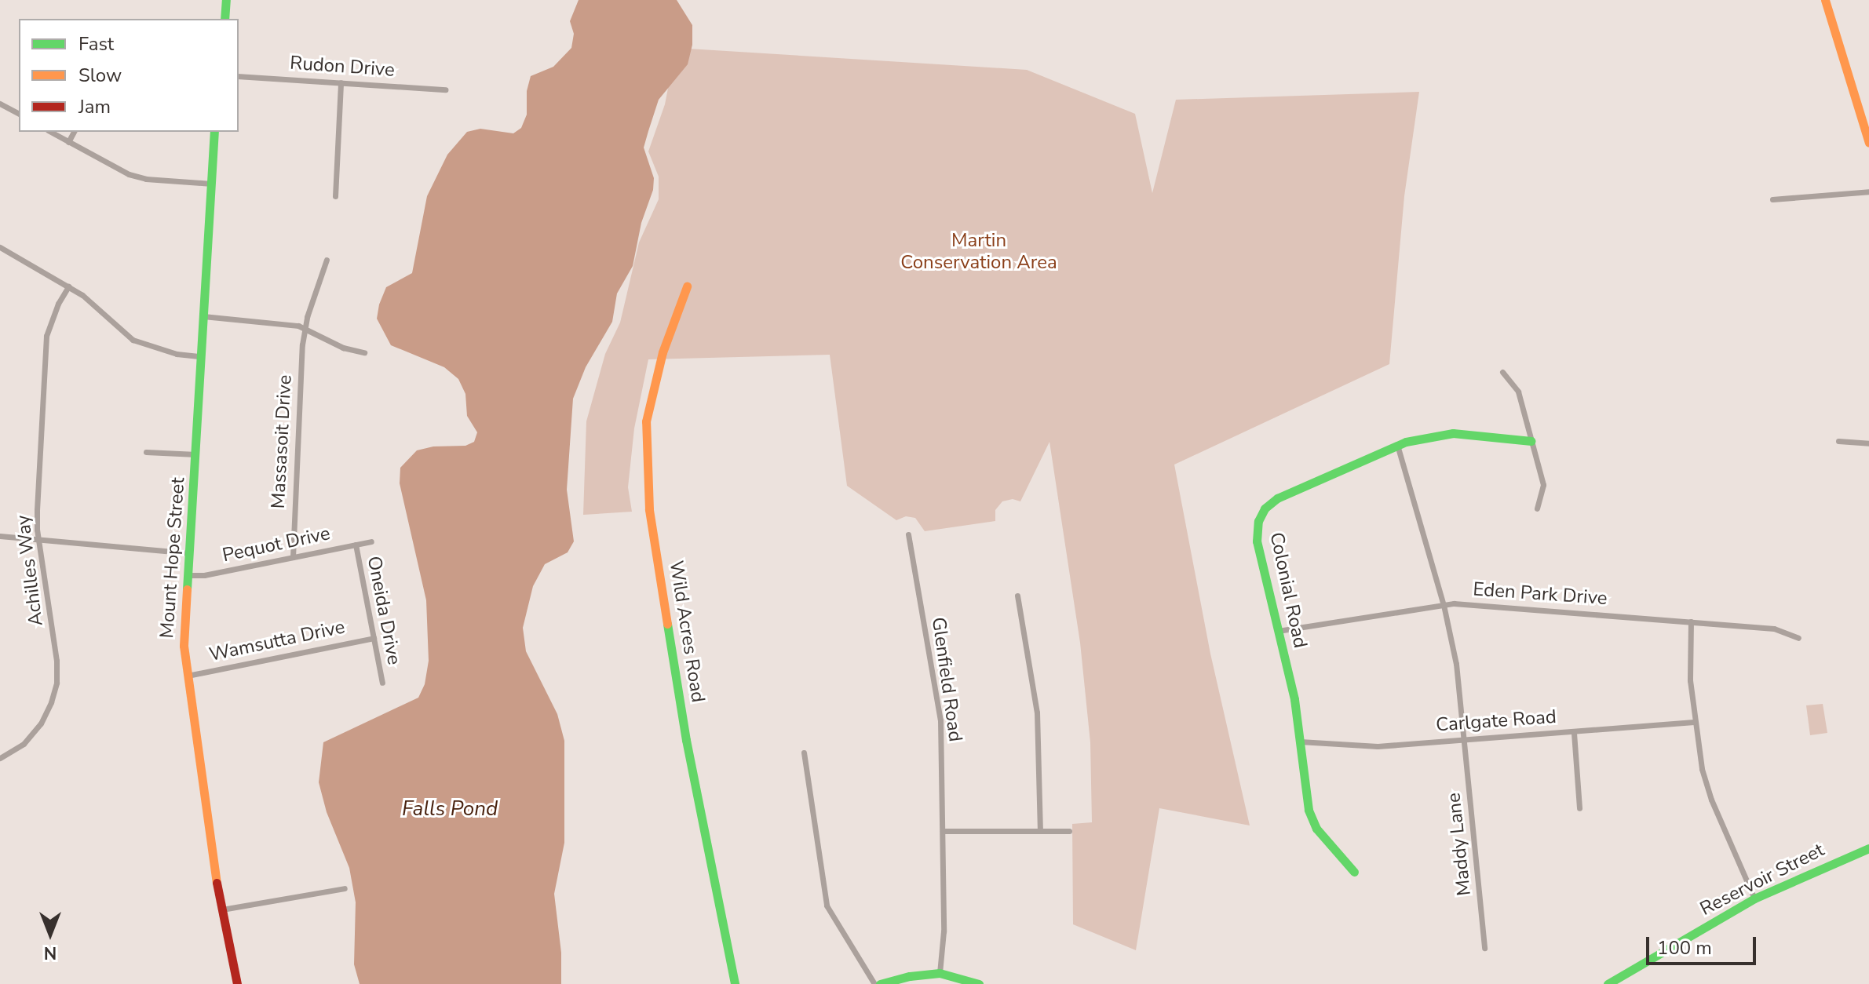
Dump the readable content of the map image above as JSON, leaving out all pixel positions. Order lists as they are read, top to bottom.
{
  "streets": {
    "street": [
      "Rudon Drive",
      "Massasoit Drive",
      "Pequot Drive",
      "Mount Hope Street",
      "Achilles Way",
      "Colonial Road",
      "Eden Park Drive",
      "Oneida Drive",
      "Wild Acres Road",
      "Wamsutta Drive",
      "Glenfield Road",
      "Carlgate Road",
      "Maddy Lane",
      "Reservoir Street"
    ]
  },
  "crossings": [
    ["Massasoit Drive", "Pequot Drive"],
    ["Pequot Drive", "Mount Hope Street"],
    ["Pequot Drive", "Oneida Drive"],
    ["Mount Hope Street", "Wamsutta Drive"],
    ["Colonial Road", "Eden Park Drive"],
    ["Colonial Road", "Carlgate Road"],
    ["Colonial Road", "Maddy Lane"],
    ["Eden Park Drive", "Maddy Lane"],
    ["Oneida Drive", "Wamsutta Drive"],
    ["Carlgate Road", "Maddy Lane"]
  ],
  "water": ["Falls Pond"],
  "parks": ["Martin Conservation Area"],
  "legend": ["Fast", "Slow", "Jam"],
  "scale_bar": "100 m",
  "north": "bottom"
}
